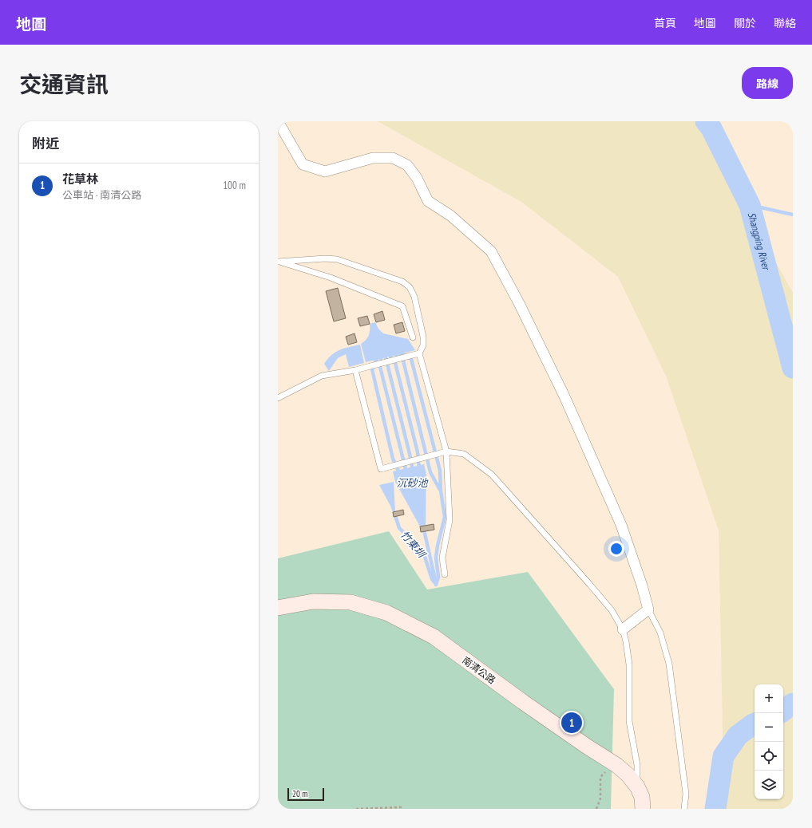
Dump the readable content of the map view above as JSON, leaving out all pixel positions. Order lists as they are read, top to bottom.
{
  "streets": {
    "main road": ["南清公路"]
  },
  "water": ["Shangping River", "沉砂池", "竹東圳"],
  "scale_bar": "20 m",
  "page": {
    "header": "地圖",
    "nav": [
      "首頁",
      "地圖",
      "關於",
      "聯絡"
    ],
    "title": "交通資訊",
    "buttons": "路線",
    "heading": "附近",
    "list": [
      {
        "mark": "1",
        "name": "花草林",
        "note": "公車站 · 南清公路",
        "value": "100 m"
      }
    ],
    "map_buttons": ["+", "−"],
    "pins": "1",
    "scale": "20 m"
  }
}
